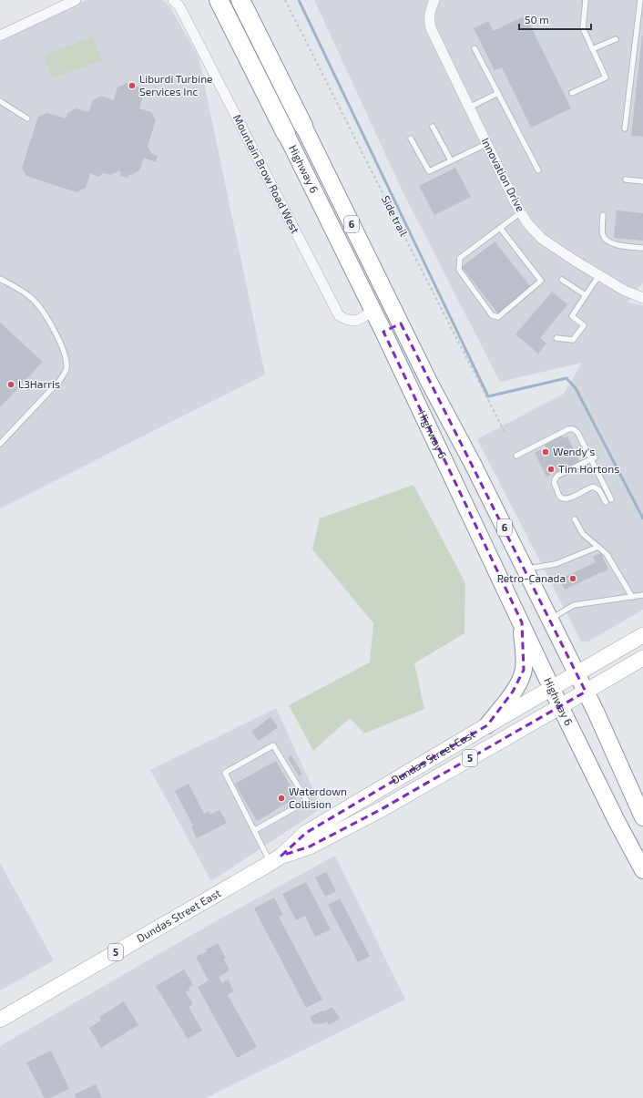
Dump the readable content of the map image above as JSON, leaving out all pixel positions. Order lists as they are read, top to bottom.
{
  "streets": {
    "highway": ["Highway 6", "6"],
    "main road": ["Dundas Street East", "5"],
    "street": ["Mountain Brow Road West", "Innovation Drive"],
    "path": ["Side trail"]
  },
  "crossings": [
    ["Highway 6", "Mountain Brow Road West"],
    ["Highway 6", "Dundas Street East"],
    ["Highway 6", "5"],
    ["Dundas Street East", "5"]
  ],
  "places": [
    "Liburdi Turbine Services Inc",
    "L3Harris",
    "Wendy's",
    "Tim Hortons",
    "Petro-Canada",
    "Waterdown Collision"
  ],
  "scale_bar": "50 m"
}
